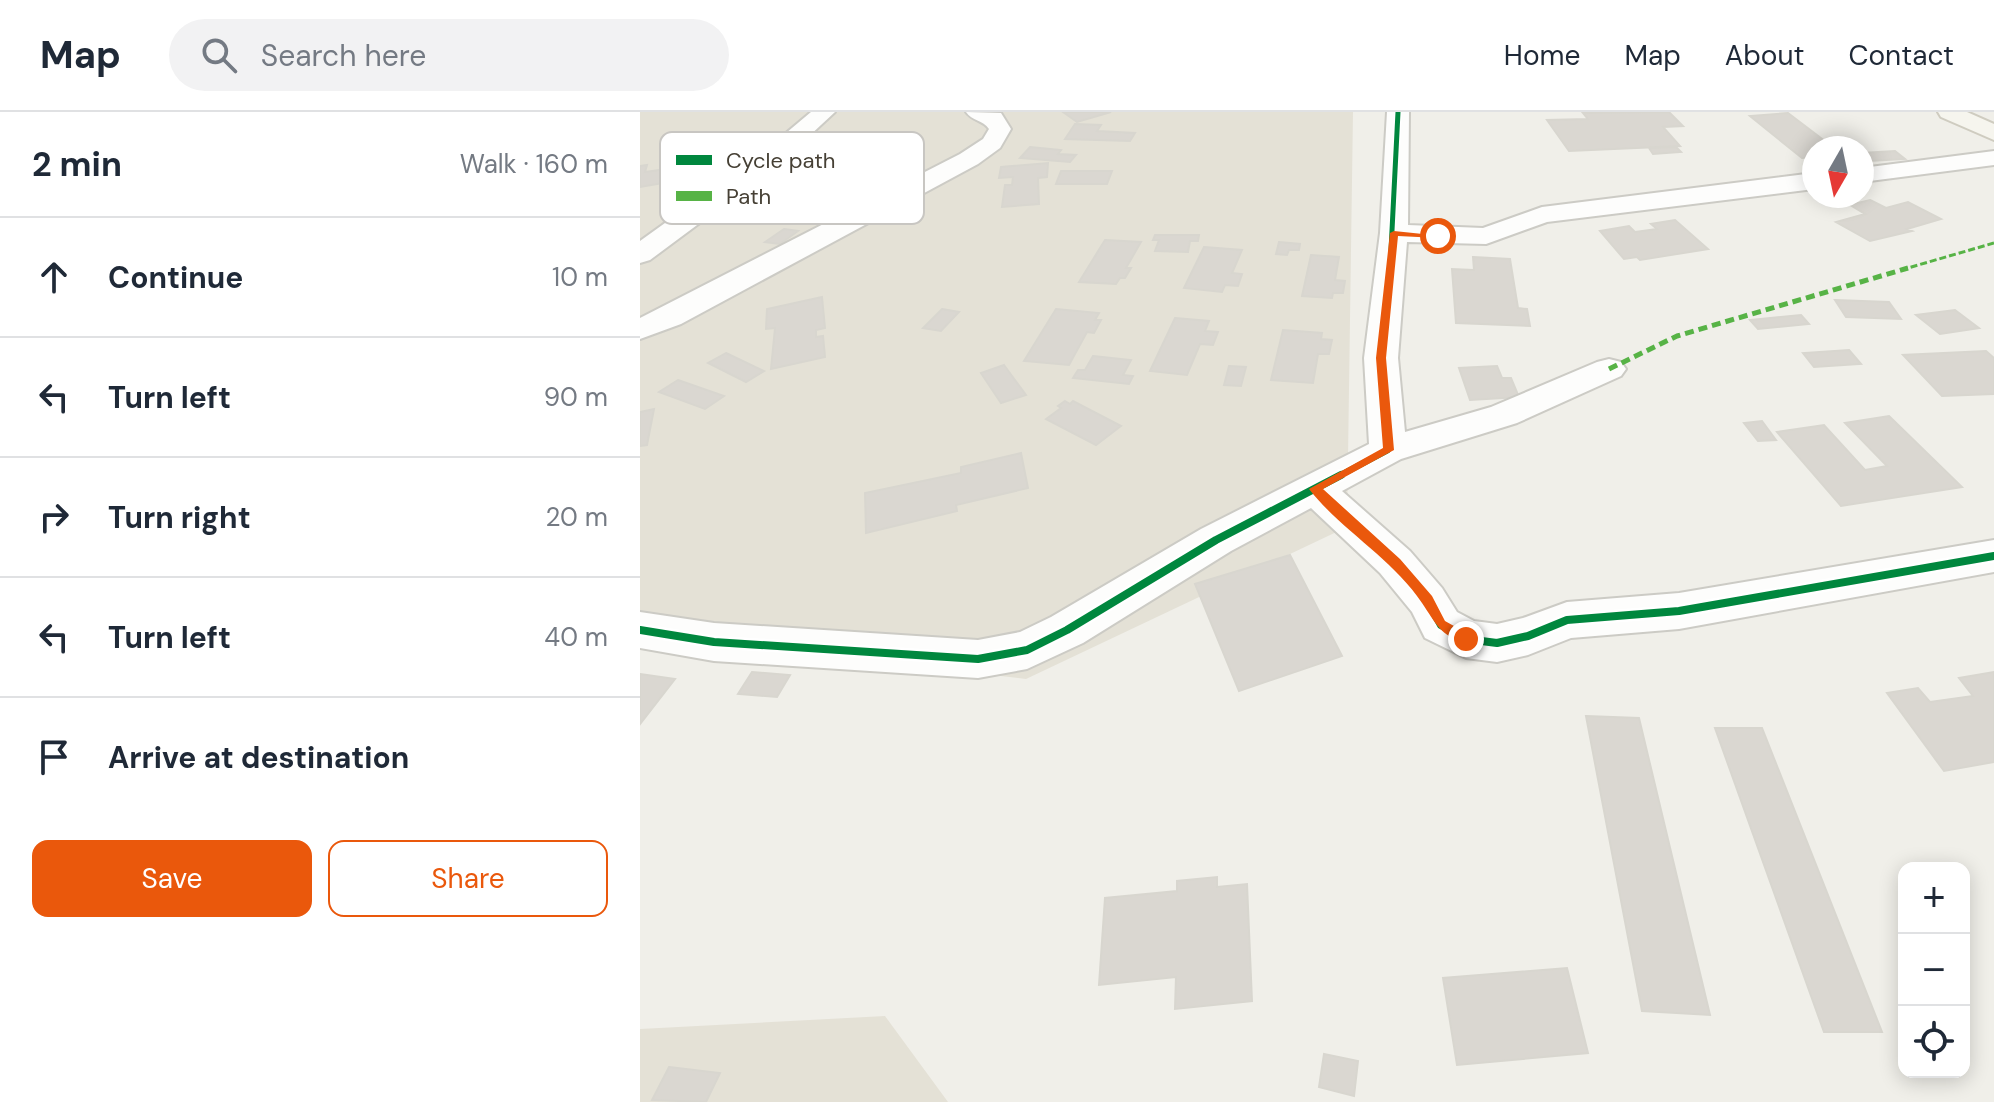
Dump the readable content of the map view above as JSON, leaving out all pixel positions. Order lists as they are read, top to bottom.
{
  "legend": ["Cycle path", "Path"],
  "north": "bottom",
  "page": {
    "header": "Map",
    "search": "Search here",
    "nav": [
      "Home",
      "Map",
      "About",
      "Contact"
    ],
    "heading": ["2 min", "Walk · 160 m"],
    "list": [
      ["Continue", "10 m"],
      ["Turn left", "90 m"],
      ["Turn right", "20 m"],
      ["Turn left", "40 m"],
      "Arrive at destination"
    ],
    "buttons": ["Save", "Share"],
    "map_buttons": ["+", "−"]
  }
}
